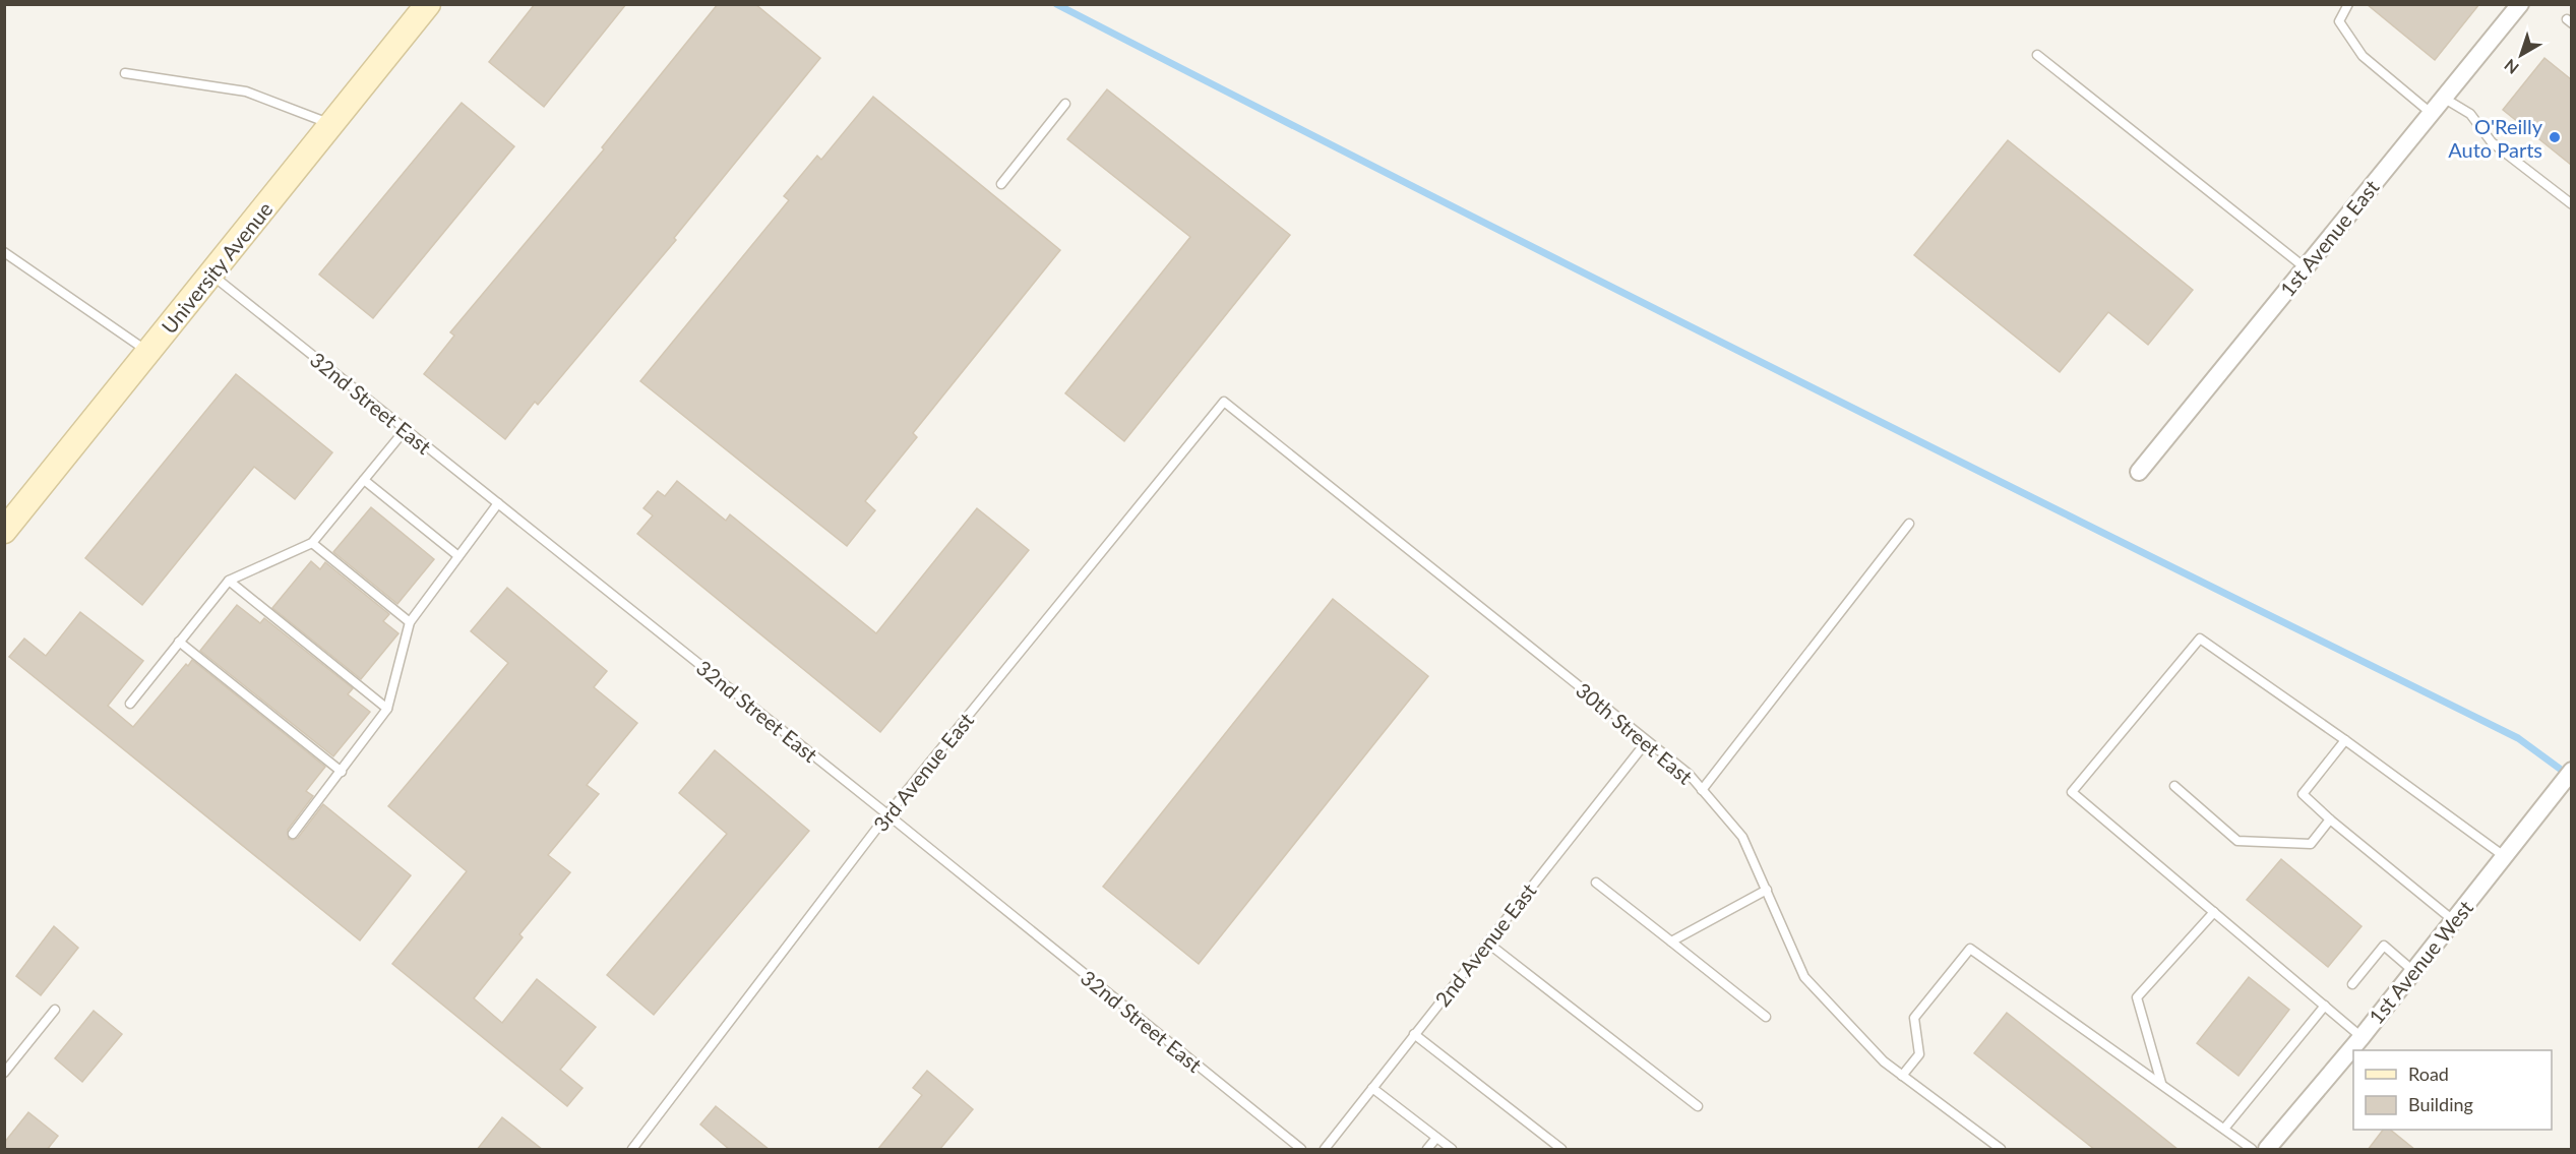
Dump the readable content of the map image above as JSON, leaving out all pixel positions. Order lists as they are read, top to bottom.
{
  "streets": {
    "street": ["1st Avenue East", "University Avenue", "1st Avenue West"],
    "lane": [
      "32nd Street East",
      "30th Street East",
      "3rd Avenue East",
      "2nd Avenue East"
    ]
  },
  "crossings": [
    ["University Avenue", "32nd Street East"],
    ["32nd Street East", "3rd Avenue East"],
    ["30th Street East", "3rd Avenue East"],
    ["30th Street East", "2nd Avenue East"]
  ],
  "places": ["O'Reilly Auto Parts"],
  "legend": ["Road", "Building"],
  "north": "bottom left"
}
